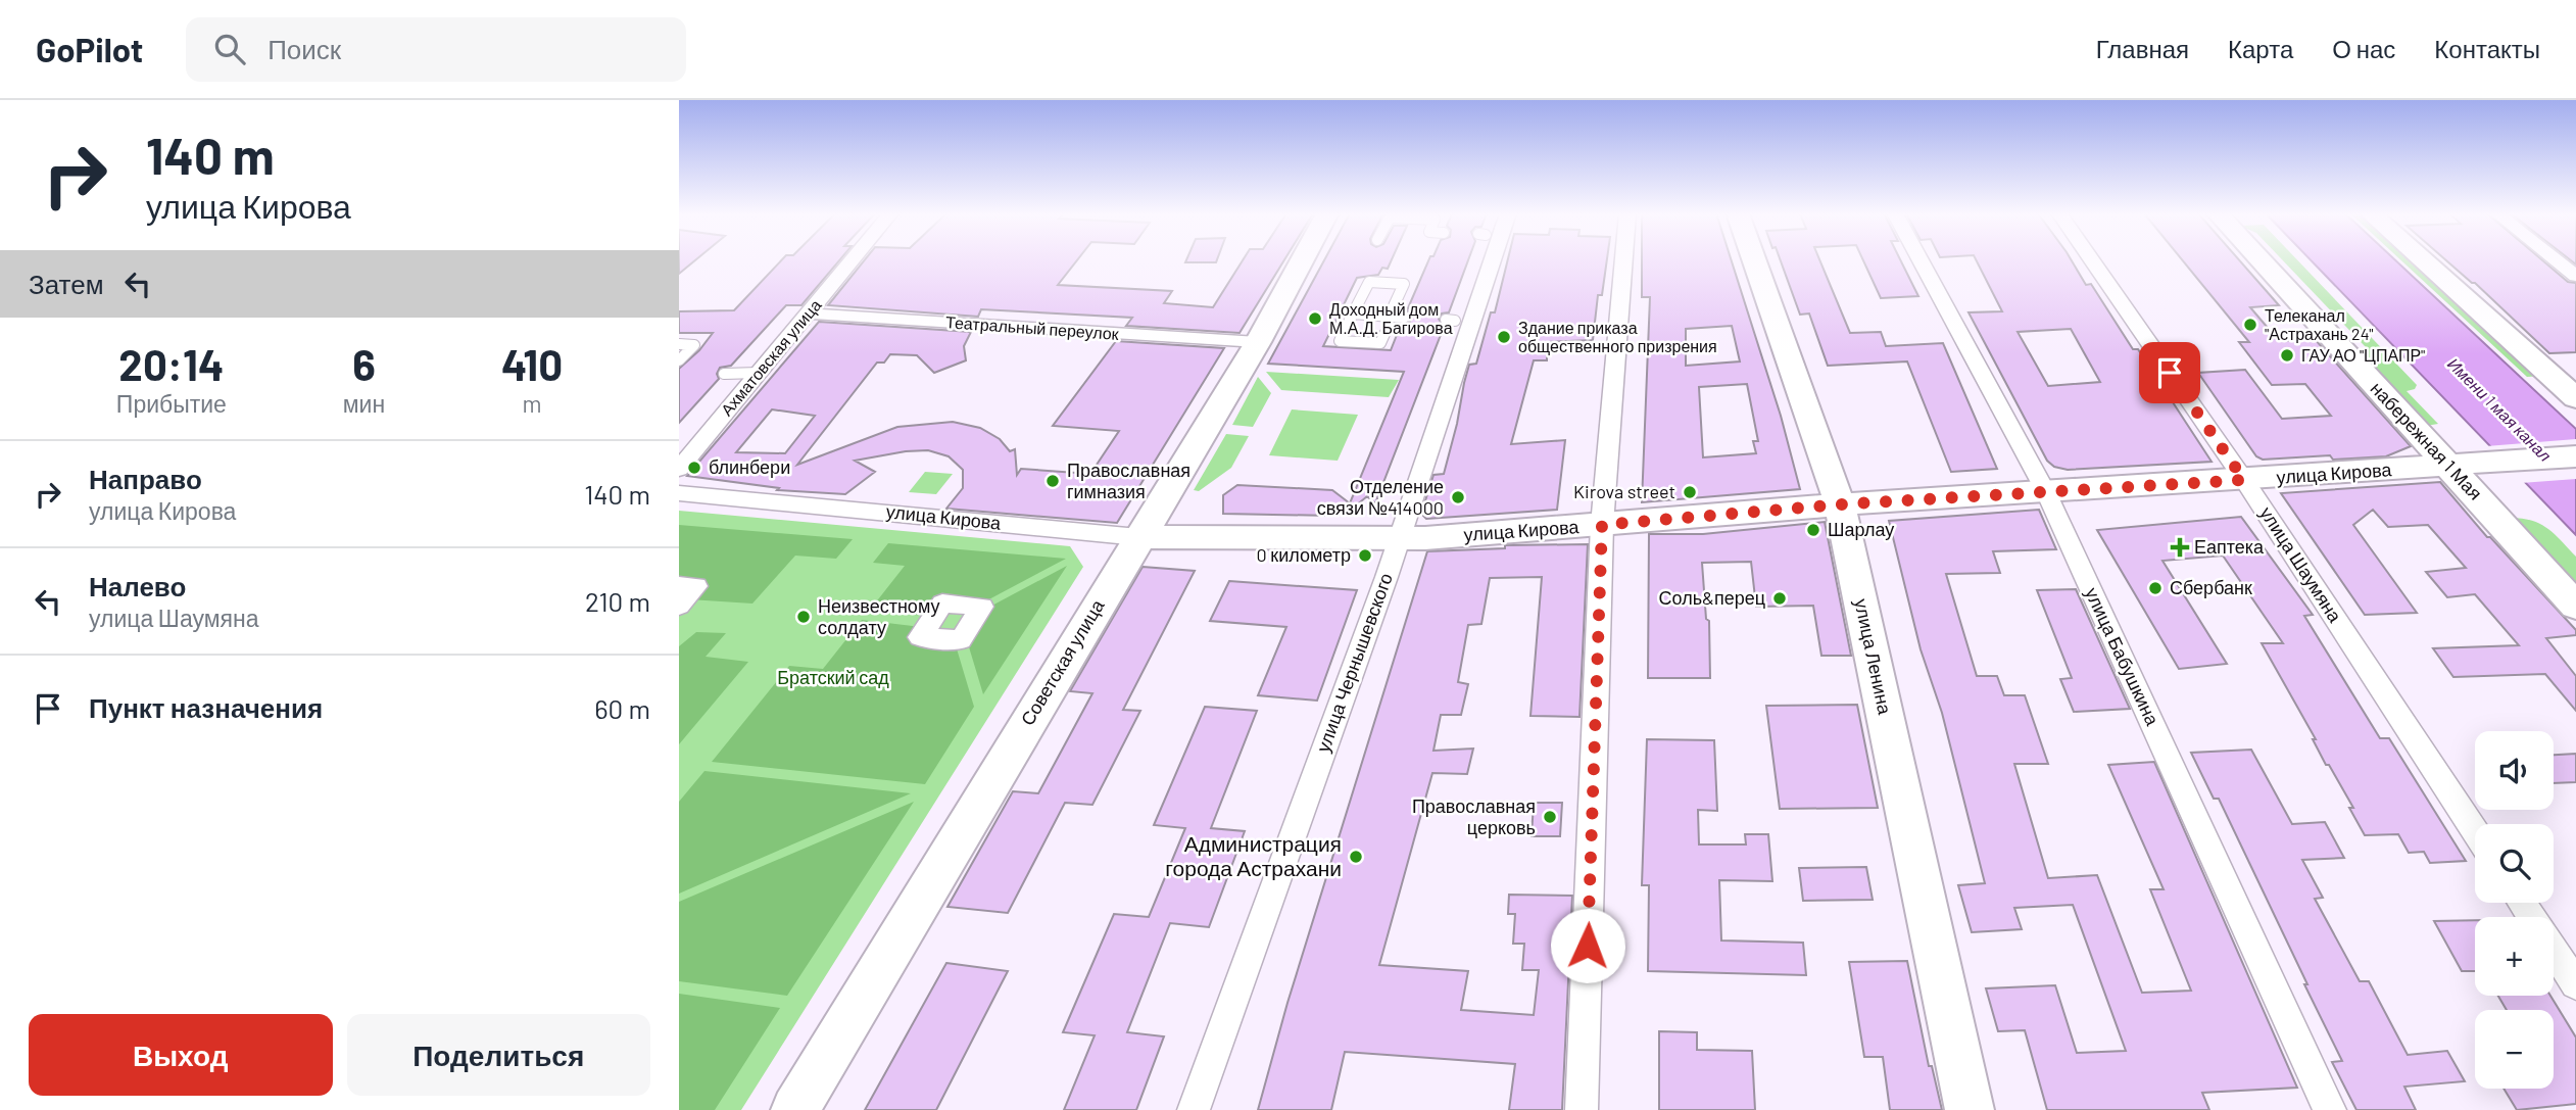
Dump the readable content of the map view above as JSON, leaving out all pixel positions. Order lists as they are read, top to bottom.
{
  "streets": {
    "main road": [
      "набережная 1 Мая",
      "улица Кирова",
      "улица Ленина",
      "Советская улица"
    ],
    "street": [
      "Театральный переулок",
      "Ахматовская улица",
      "улица Шаумяна",
      "улица Бабушкина",
      "улица Чернышевского"
    ]
  },
  "crossings": [
    ["Театральный переулок", "Ахматовская улица"],
    ["Театральный переулок", "Советская улица"],
    ["набережная 1 Мая", "улица Кирова"],
    ["улица Кирова", "улица Шаумяна"],
    ["улица Кирова", "улица Ленина"],
    ["улица Кирова", "улица Бабушкина"],
    ["улица Кирова", "Советская улица"],
    ["улица Кирова", "улица Чернышевского"]
  ],
  "water": ["Имени 1 мая канал"],
  "parks": ["Братский сад"],
  "places": {
    "other": [
      "Доходный дом М.А.Д. Багирова",
      "Телеканал \"Астрахань 24\"",
      "Здание приказа общественного призрения",
      "ГАУ АО \"ЦПАПР\"",
      "блинбери",
      "Православная гимназия",
      "Kirova street",
      "Отделение связи №414000",
      "Шарлау",
      "0 километр",
      "Сбербанк",
      "Соль&перец",
      "Неизвестному солдату",
      "Православная церковь",
      "Администрация города Астрахани"
    ],
    "health": ["Еаптека"]
  },
  "page": {
    "header": "GoPilot",
    "search": "Поиск",
    "nav": [
      "Главная",
      "Карта",
      "О нас",
      "Контакты"
    ],
    "turn": ["140 m", "улица Кирова"],
    "then": "Затем",
    "eta": [
      "20:14",
      "Прибытие",
      "6",
      "мин",
      "410",
      "m"
    ],
    "list": [
      {
        "name": "Направо",
        "note": "улица Кирова",
        "value": "140 m"
      },
      {
        "name": "Налево",
        "note": "улица Шаумяна",
        "value": "210 m"
      },
      {
        "name": "Пункт назначения",
        "value": "60 m"
      }
    ],
    "map_buttons": ["+", "−"],
    "buttons": ["Выход", "Поделиться"]
  }
}
